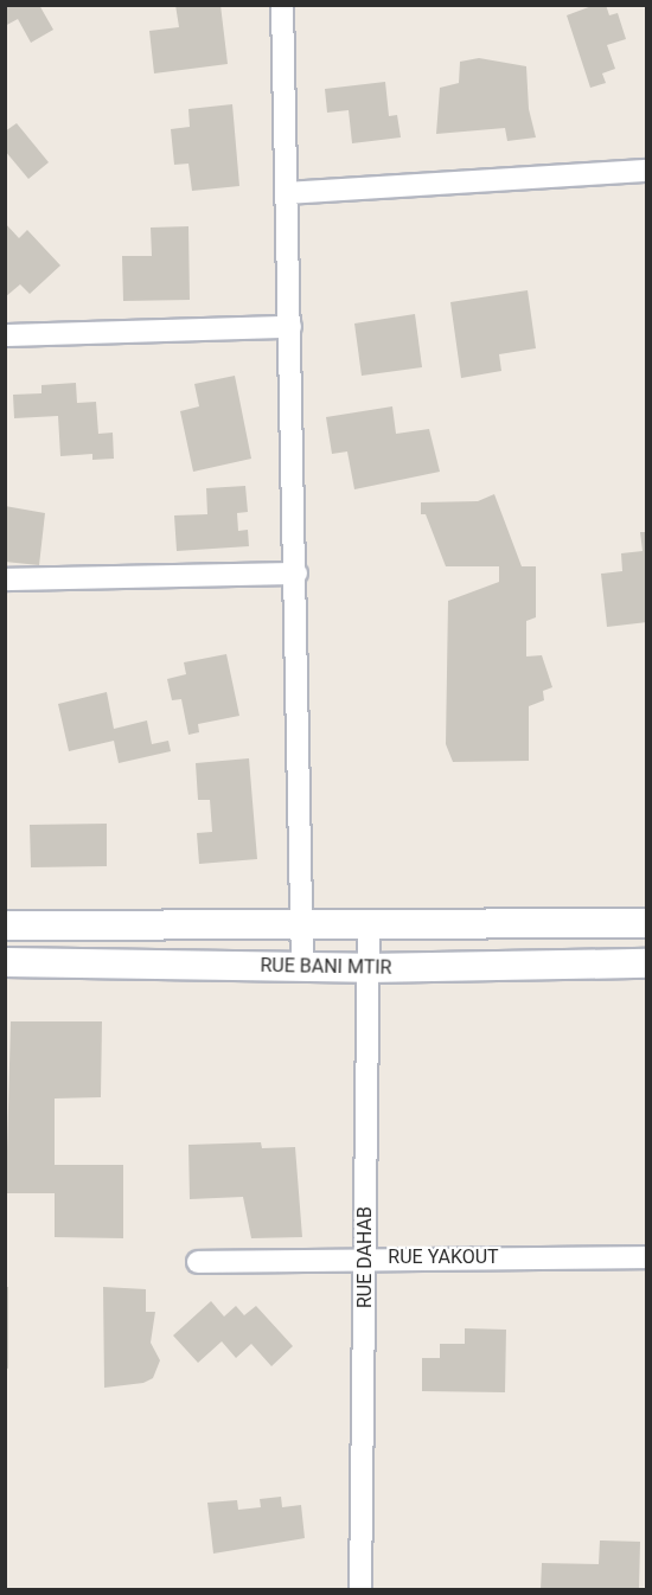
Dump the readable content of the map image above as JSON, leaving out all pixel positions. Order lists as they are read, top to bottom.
{
  "streets": {
    "street": ["RUE BANI MTIR", "RUE DAHAB", "RUE YAKOUT"]
  },
  "crossings": [
    ["RUE BANI MTIR", "RUE DAHAB"],
    ["RUE DAHAB", "RUE YAKOUT"]
  ]
}
